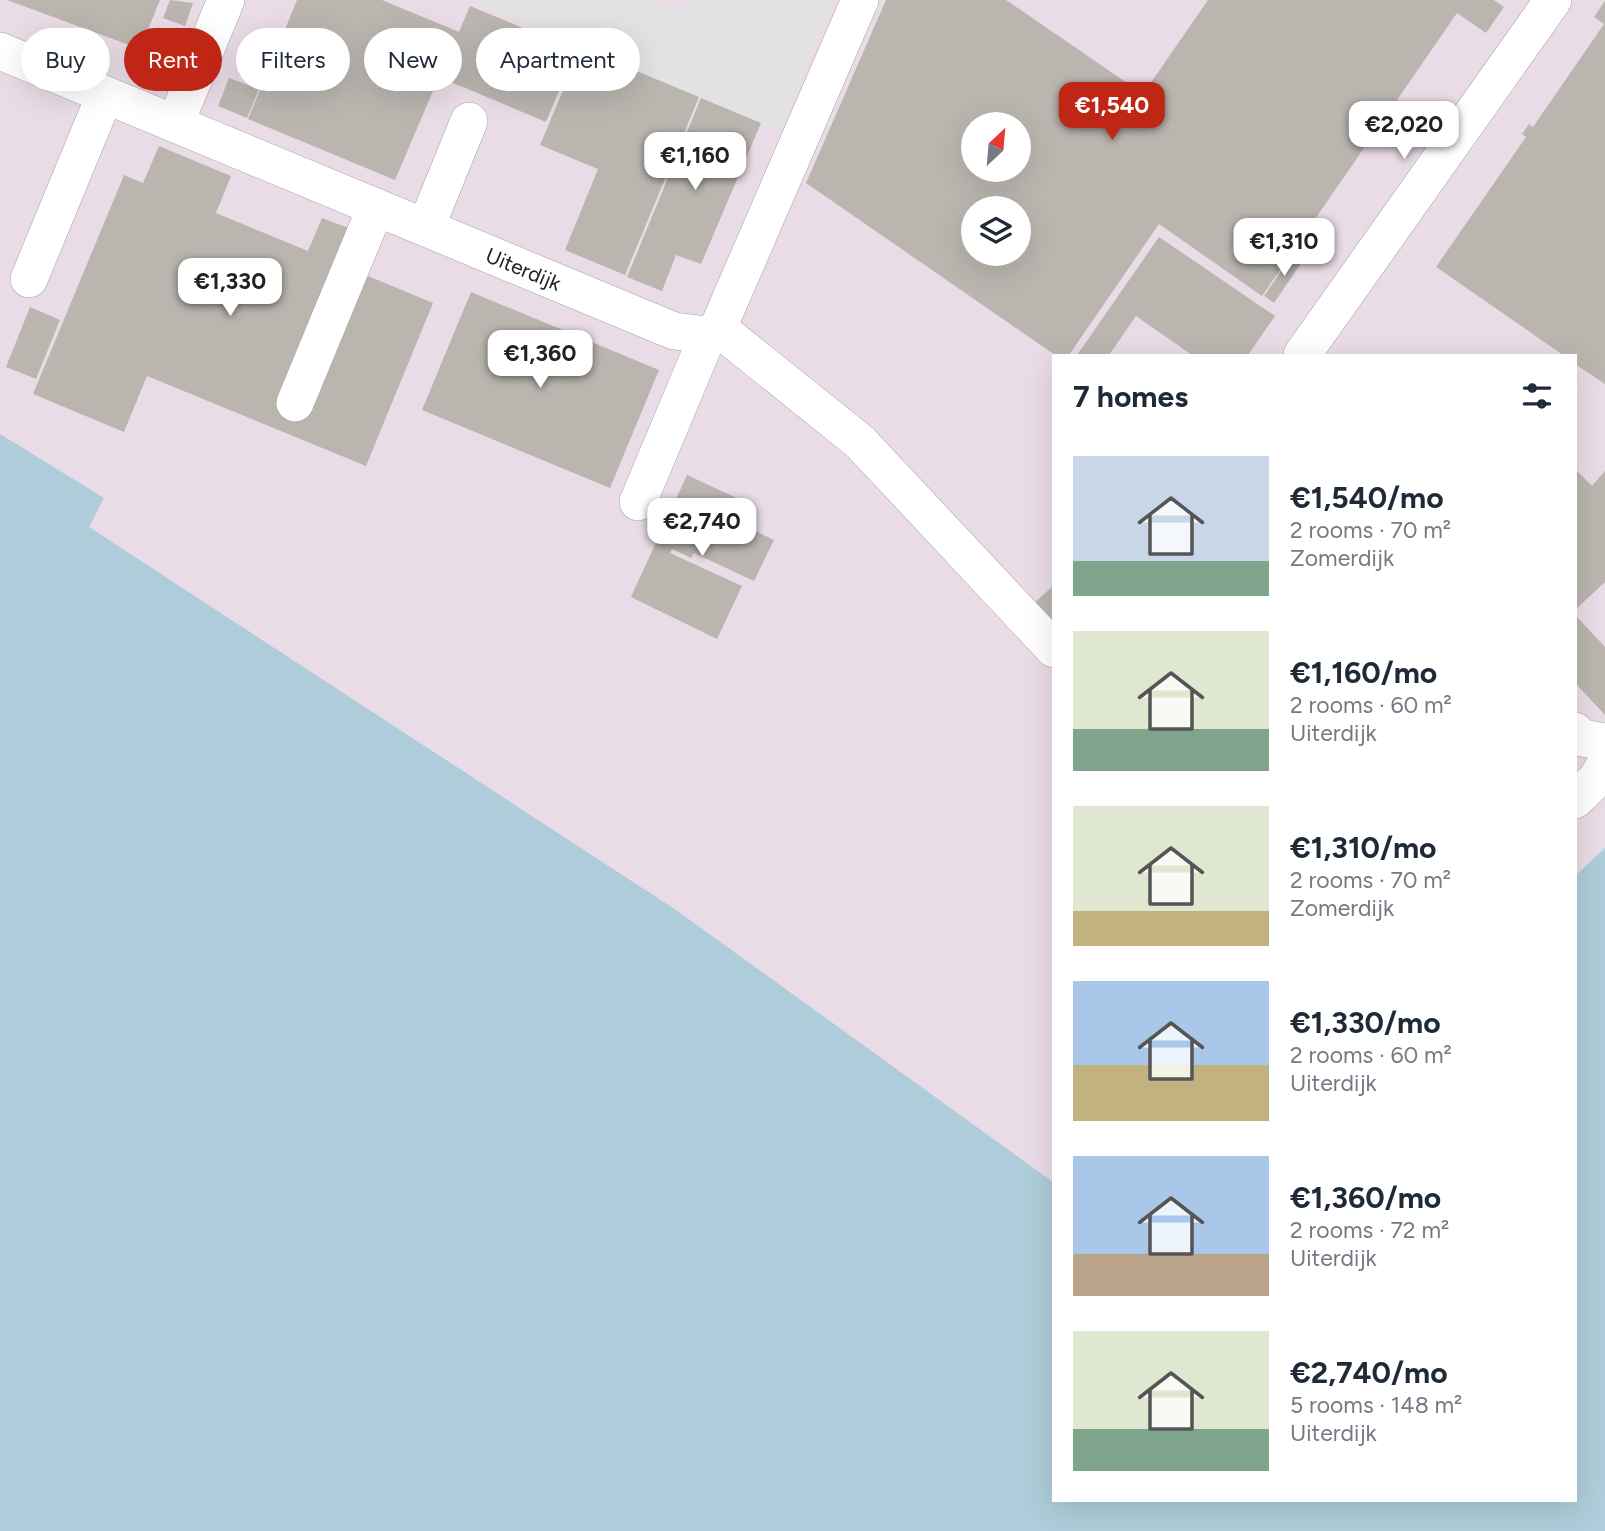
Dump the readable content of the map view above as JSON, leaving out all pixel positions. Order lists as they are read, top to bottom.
{
  "streets": {
    "street": ["Uiterdijk"]
  },
  "north": "top right",
  "page": {
    "chip": [
      "Buy",
      "Rent",
      "Filters",
      "New",
      "Apartment"
    ],
    "price": [
      "€1,540",
      "€2,020",
      "€1,160",
      "€1,310",
      "€1,330",
      "€1,360",
      "€2,740"
    ],
    "heading": "7 homes",
    "list": [
      {
        "name": "€1,540/mo",
        "note": "2 rooms · 70 m² · Zomerdijk"
      },
      {
        "name": "€1,160/mo",
        "note": "2 rooms · 60 m² · Uiterdijk"
      },
      {
        "name": "€1,310/mo",
        "note": "2 rooms · 70 m² · Zomerdijk"
      },
      {
        "name": "€1,330/mo",
        "note": "2 rooms · 60 m² · Uiterdijk"
      },
      {
        "name": "€1,360/mo",
        "note": "2 rooms · 72 m² · Uiterdijk"
      },
      {
        "name": "€2,740/mo",
        "note": "5 rooms · 148 m² · Uiterdijk"
      }
    ]
  }
}
